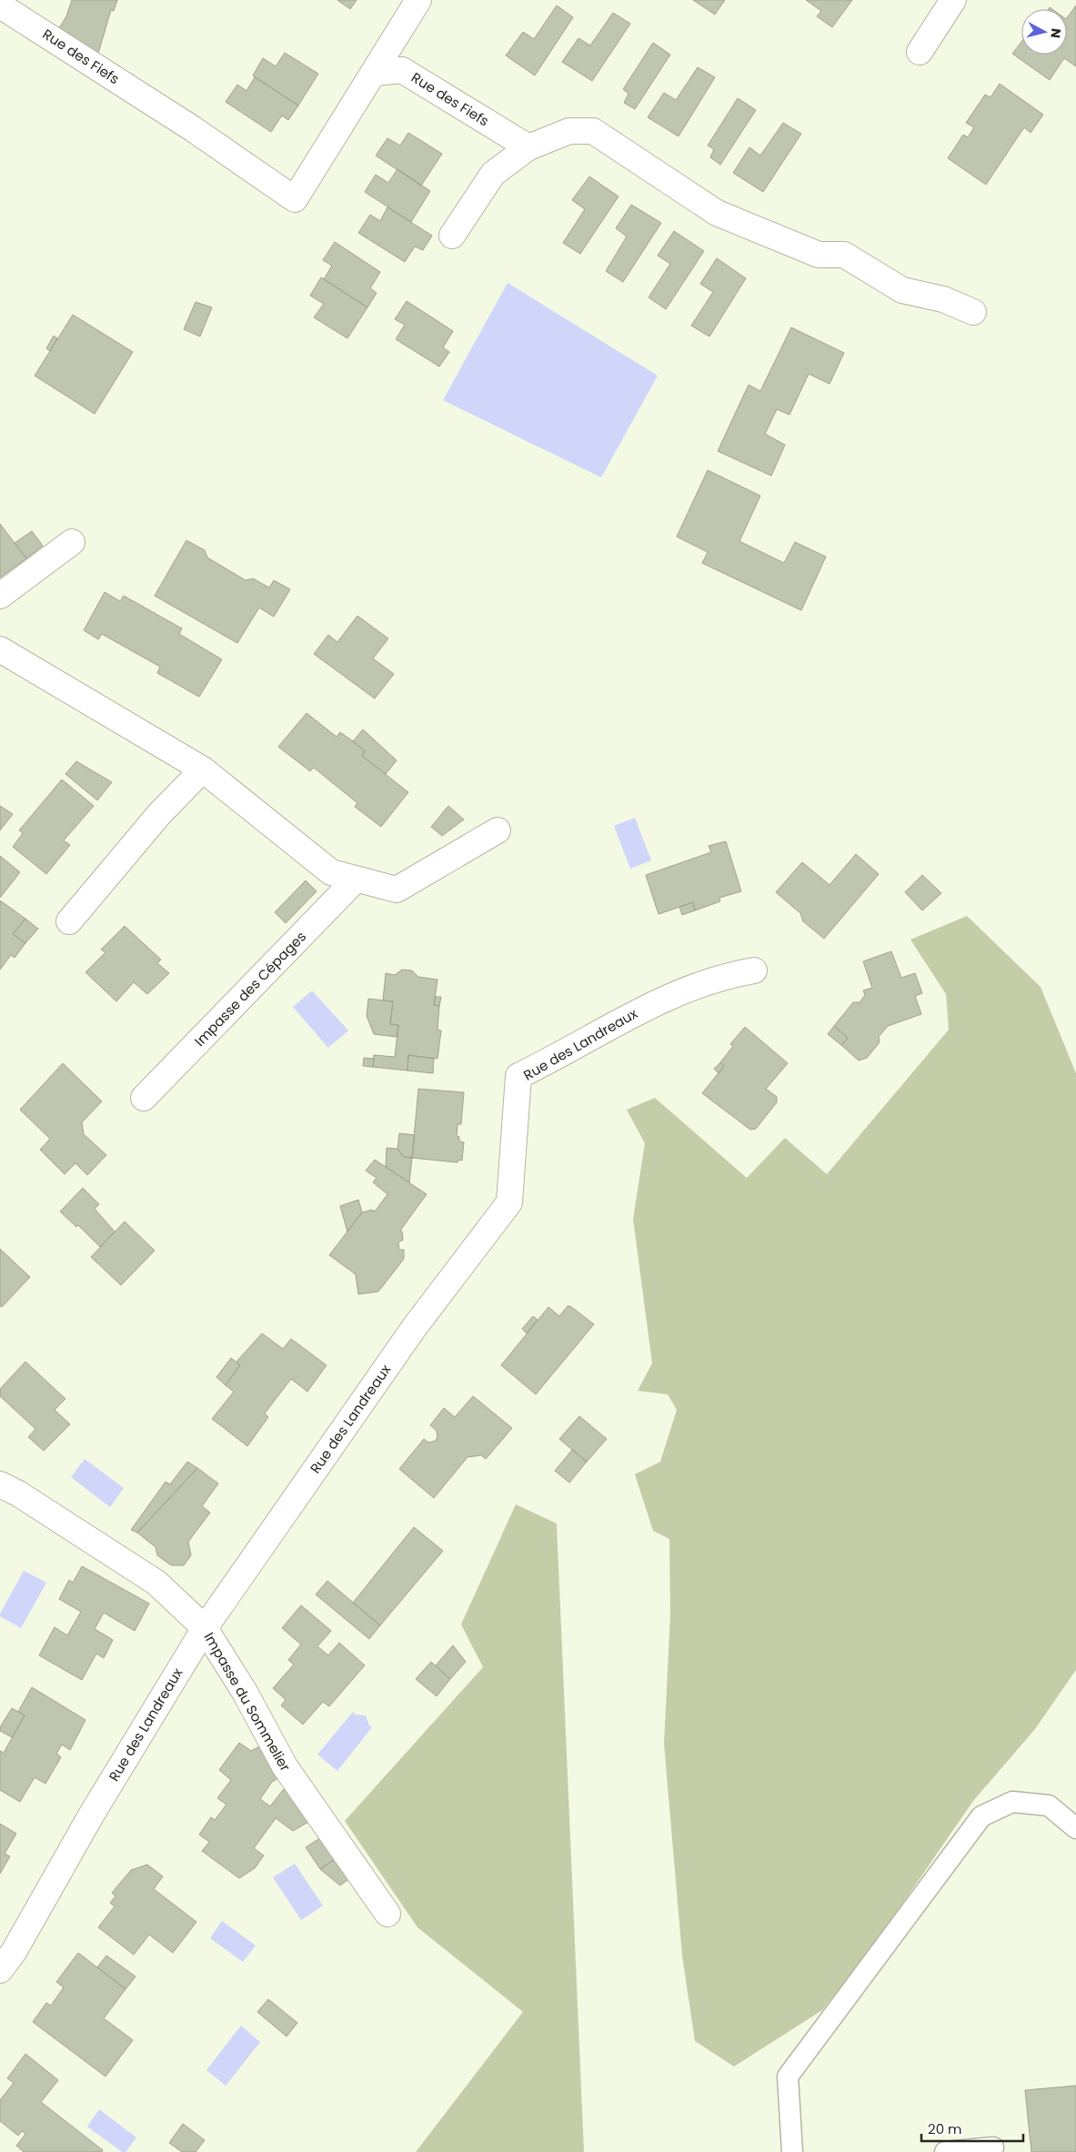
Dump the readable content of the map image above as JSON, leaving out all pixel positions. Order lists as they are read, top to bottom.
{
  "streets": {
    "street": [
      "Rue des Fiefs",
      "Impasse des Cépages",
      "Rue des Landreaux",
      "Impasse du Sommelier"
    ]
  },
  "crossings": [
    ["Rue des Landreaux", "Impasse du Sommelier"]
  ],
  "scale_bar": "20 m",
  "north": "right"
}
